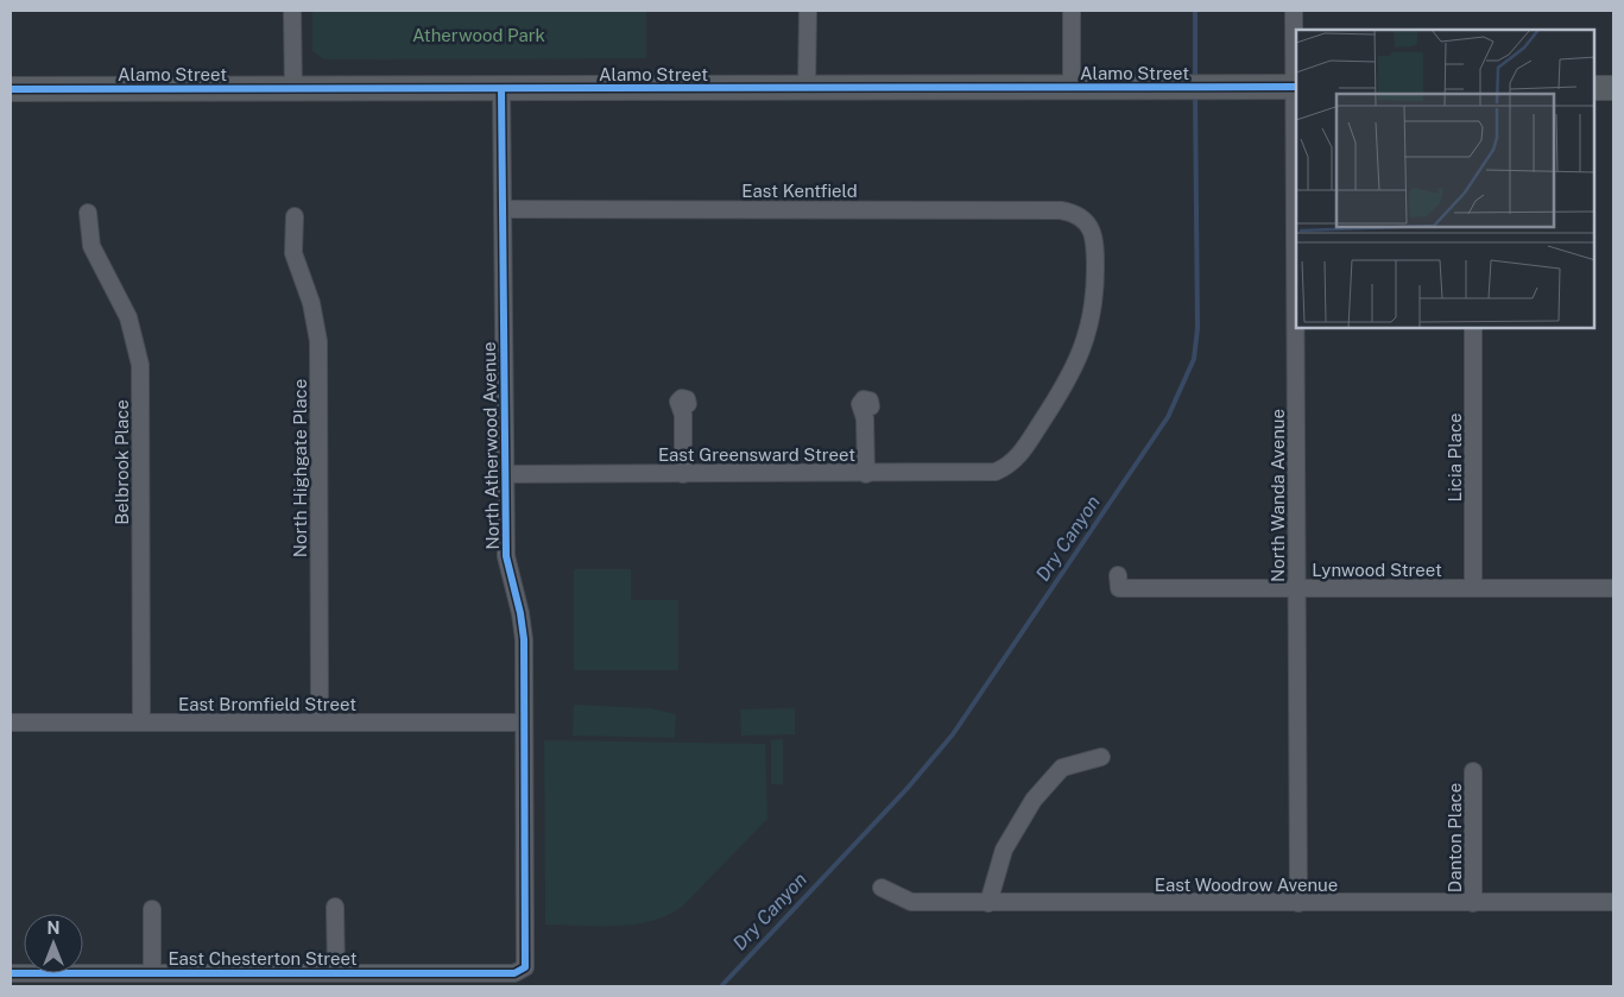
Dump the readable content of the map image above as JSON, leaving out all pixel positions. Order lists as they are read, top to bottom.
{
  "streets": {
    "main road": ["Alamo Street"],
    "street": [
      "East Kentfield",
      "North Atherwood Avenue",
      "East Greensward Street",
      "Licia Place",
      "Belbrook Place",
      "North Highgate Place",
      "North Wanda Avenue",
      "Lynwood Street",
      "East Bromfield Street",
      "Danton Place",
      "East Woodrow Avenue",
      "East Chesterton Street"
    ]
  },
  "crossings": [
    ["Alamo Street", "North Atherwood Avenue"],
    ["Alamo Street", "North Wanda Avenue"],
    ["East Kentfield", "North Atherwood Avenue"],
    ["East Kentfield", "East Greensward Street"],
    ["North Atherwood Avenue", "East Greensward Street"],
    ["North Atherwood Avenue", "East Bromfield Street"],
    ["North Atherwood Avenue", "East Chesterton Street"],
    ["Licia Place", "Lynwood Street"],
    ["Belbrook Place", "East Bromfield Street"],
    ["North Highgate Place", "East Bromfield Street"],
    ["North Wanda Avenue", "Lynwood Street"],
    ["North Wanda Avenue", "East Woodrow Avenue"],
    ["Danton Place", "East Woodrow Avenue"]
  ],
  "water": ["Dry Canyon"],
  "parks": ["Atherwood Park"],
  "north": "top"
}
